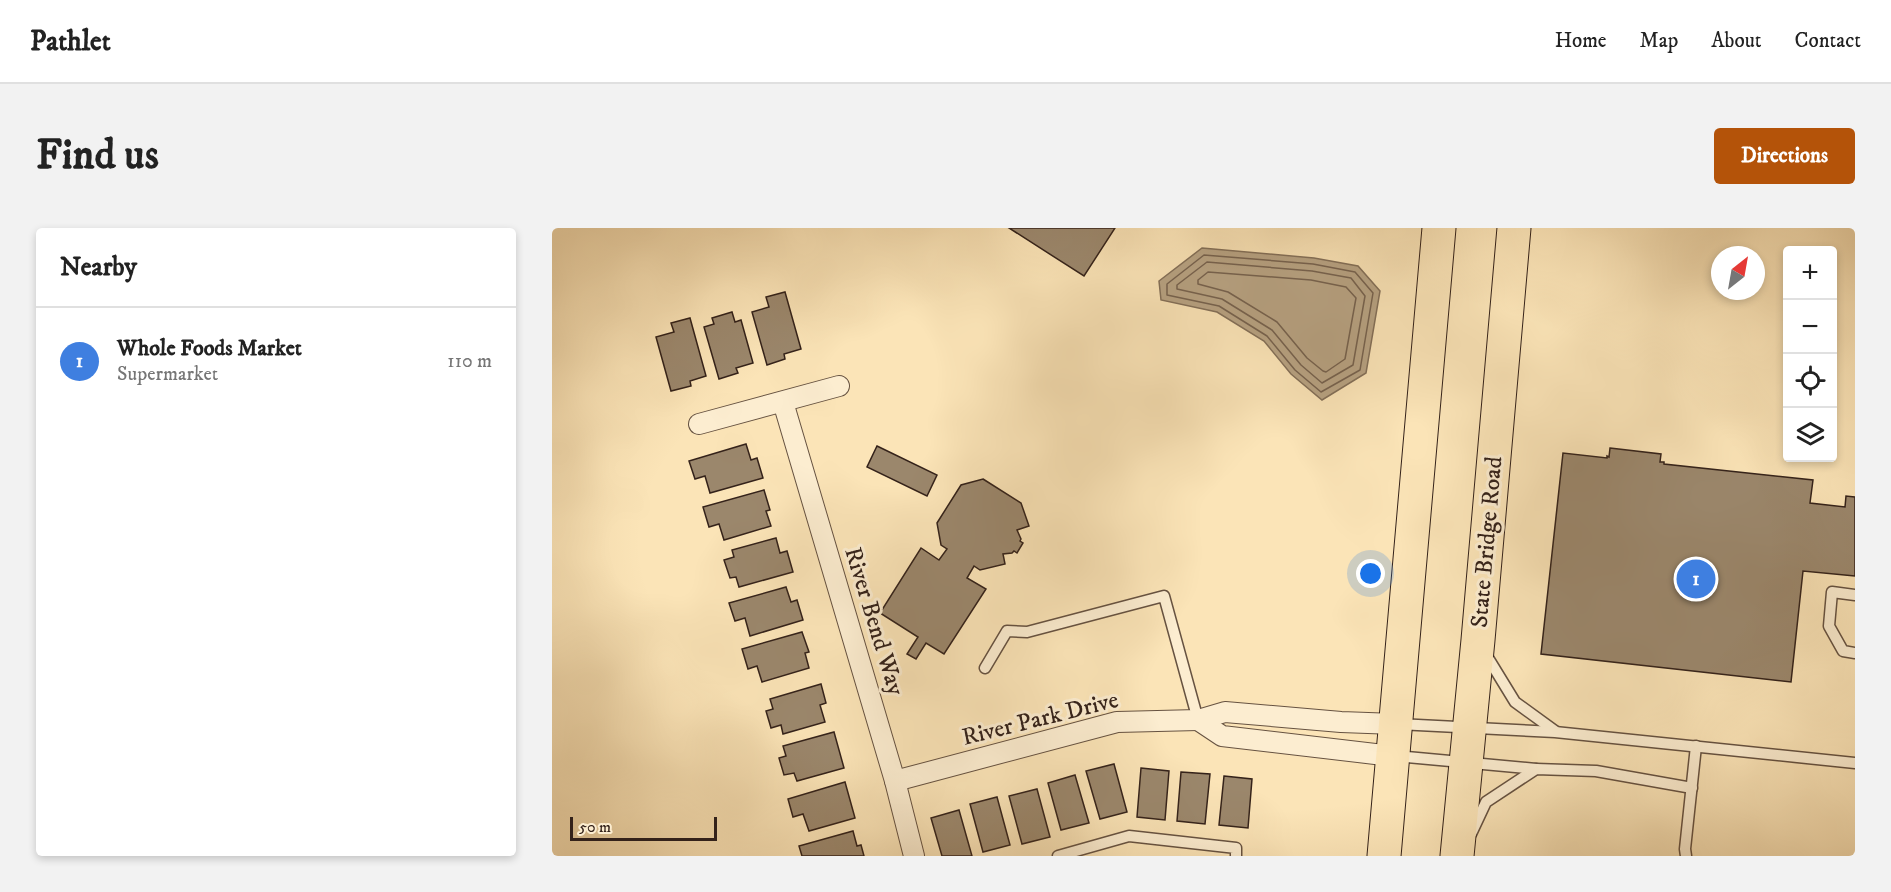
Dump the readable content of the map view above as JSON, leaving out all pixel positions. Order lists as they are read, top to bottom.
{
  "streets": {
    "highway": ["State Bridge Road"],
    "street": ["River Bend Way", "River Park Drive"]
  },
  "crossings": [
    ["River Bend Way", "River Park Drive"]
  ],
  "scale_bar": "50 m",
  "north": "top right",
  "page": {
    "header": "Pathlet",
    "nav": [
      "Home",
      "Map",
      "About",
      "Contact"
    ],
    "buttons": "Directions",
    "title": "Find us",
    "heading": "Nearby",
    "map_buttons": ["+", "−"],
    "list": [
      {
        "mark": "1",
        "name": "Whole Foods Market",
        "note": "Supermarket",
        "value": "110 m"
      }
    ],
    "pins": "1",
    "scale": "50 m"
  }
}
